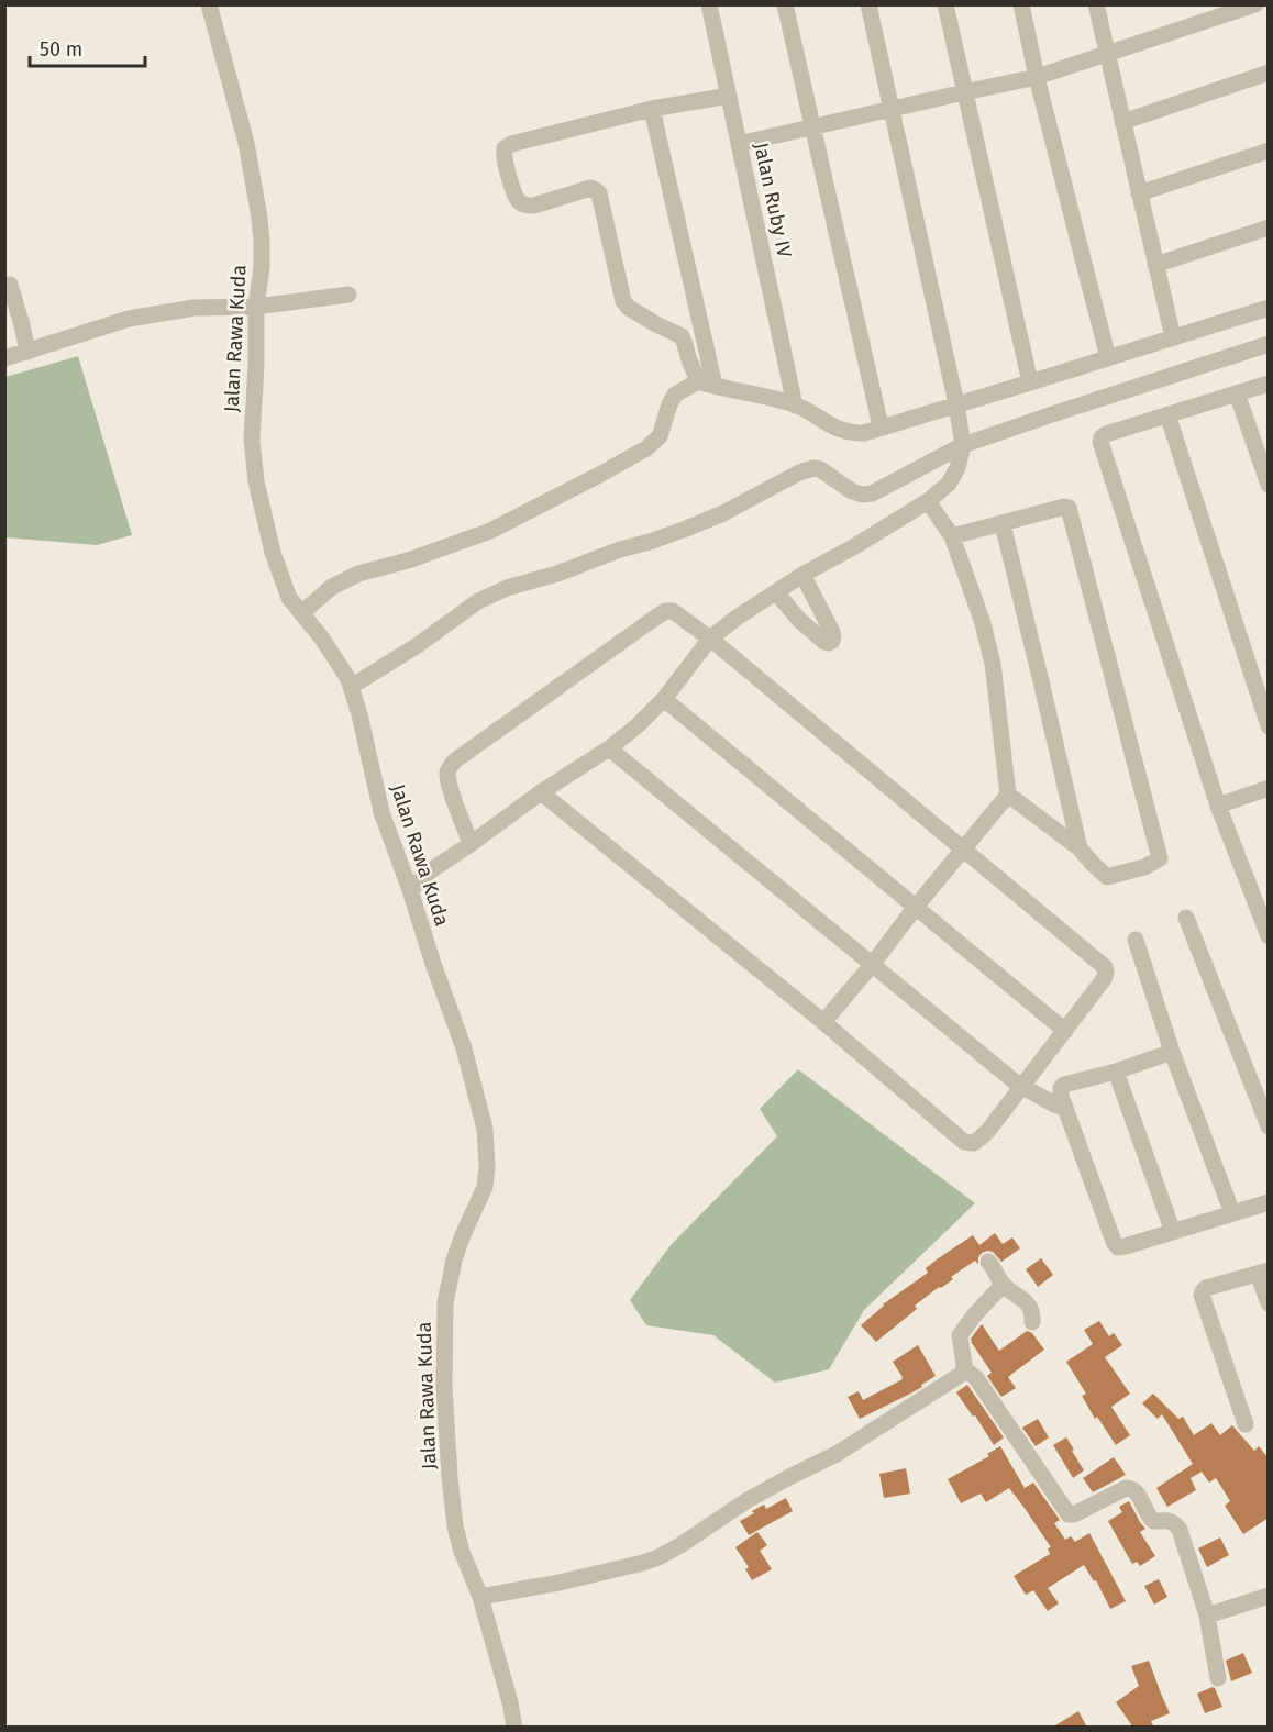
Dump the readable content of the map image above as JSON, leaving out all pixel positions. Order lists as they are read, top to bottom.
{
  "streets": {
    "street": ["Jalan Ruby IV", "Jalan Rawa Kuda"]
  },
  "scale_bar": "50 m"
}
